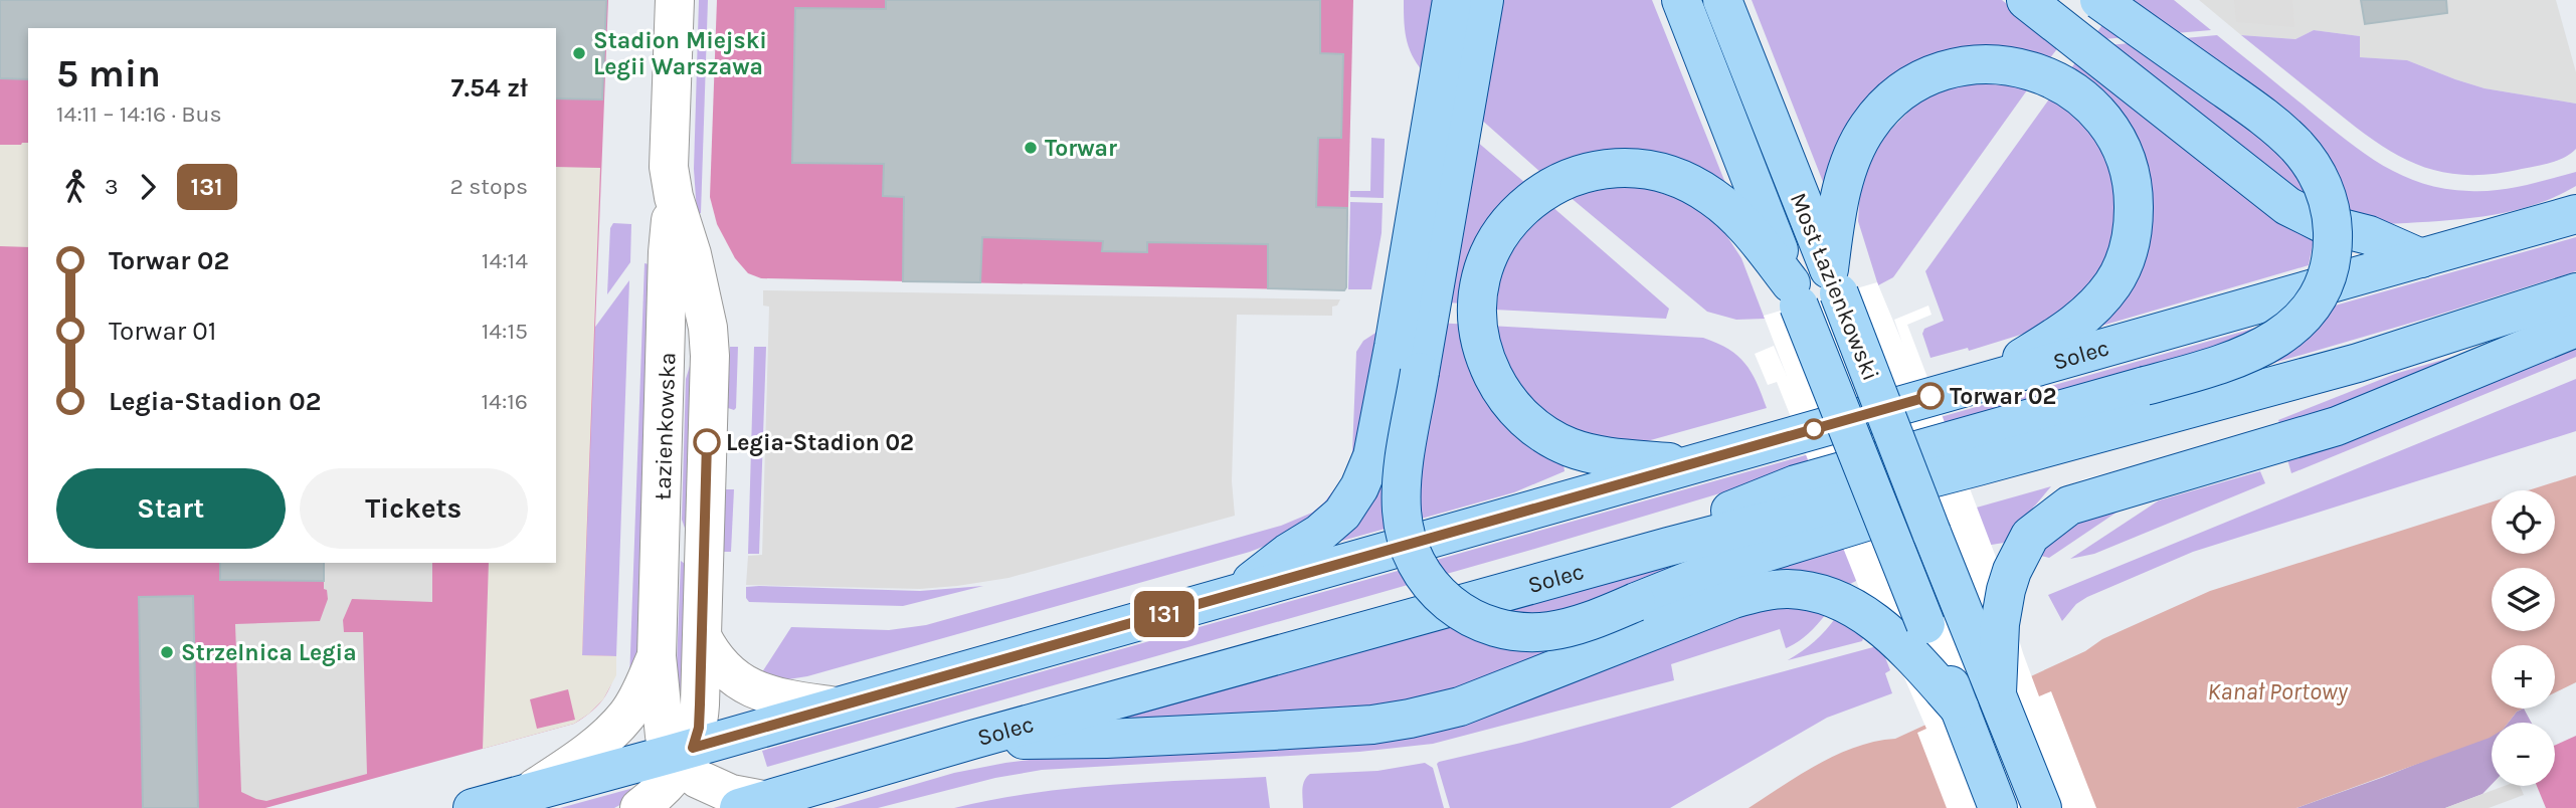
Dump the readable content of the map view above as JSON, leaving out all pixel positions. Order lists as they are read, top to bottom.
{
  "streets": {
    "main road": ["Most Łazienkowski", "Solec"],
    "street": ["Łazienkowska"]
  },
  "crossings": [
    ["Solec", "Łazienkowska"]
  ],
  "water": ["Kanał Portowy"],
  "places": [
    "Stadion Miejski Legii Warszawa",
    "Torwar",
    "Torwar 02",
    "Legia-Stadion 02",
    "Strzelnica Legia"
  ],
  "lines": ["bus line 131"],
  "page": {
    "on_map": "131",
    "heading": ["5 min", "14:11 – 14:16 · Bus", "7.54 zł"],
    "legs": ["3", "131", "2 stops"],
    "list": [
      {
        "name": "Torwar 02",
        "value": "14:14"
      },
      {
        "name": "Torwar 01",
        "value": "14:15"
      },
      {
        "name": "Legia-Stadion 02",
        "value": "14:16"
      }
    ],
    "buttons": ["Start", "Tickets"],
    "map_buttons": ["+", "−"]
  }
}
